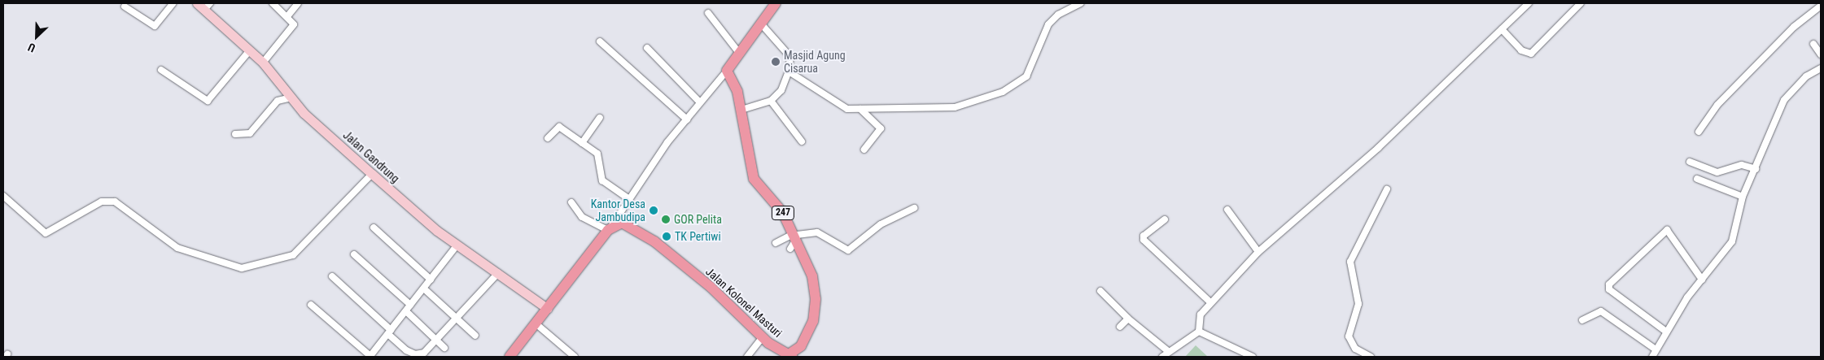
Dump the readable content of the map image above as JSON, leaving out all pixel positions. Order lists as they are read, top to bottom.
{
  "streets": {
    "main road": ["247", "Jalan Kolonel Masturi"],
    "street": ["Jalan Gandrung"]
  },
  "places": [
    "Masjid Agung Cisarua",
    "Kantor Desa Jambudipa",
    "GOR Pelita",
    "TK Pertiwi"
  ],
  "north": "bottom left"
}
